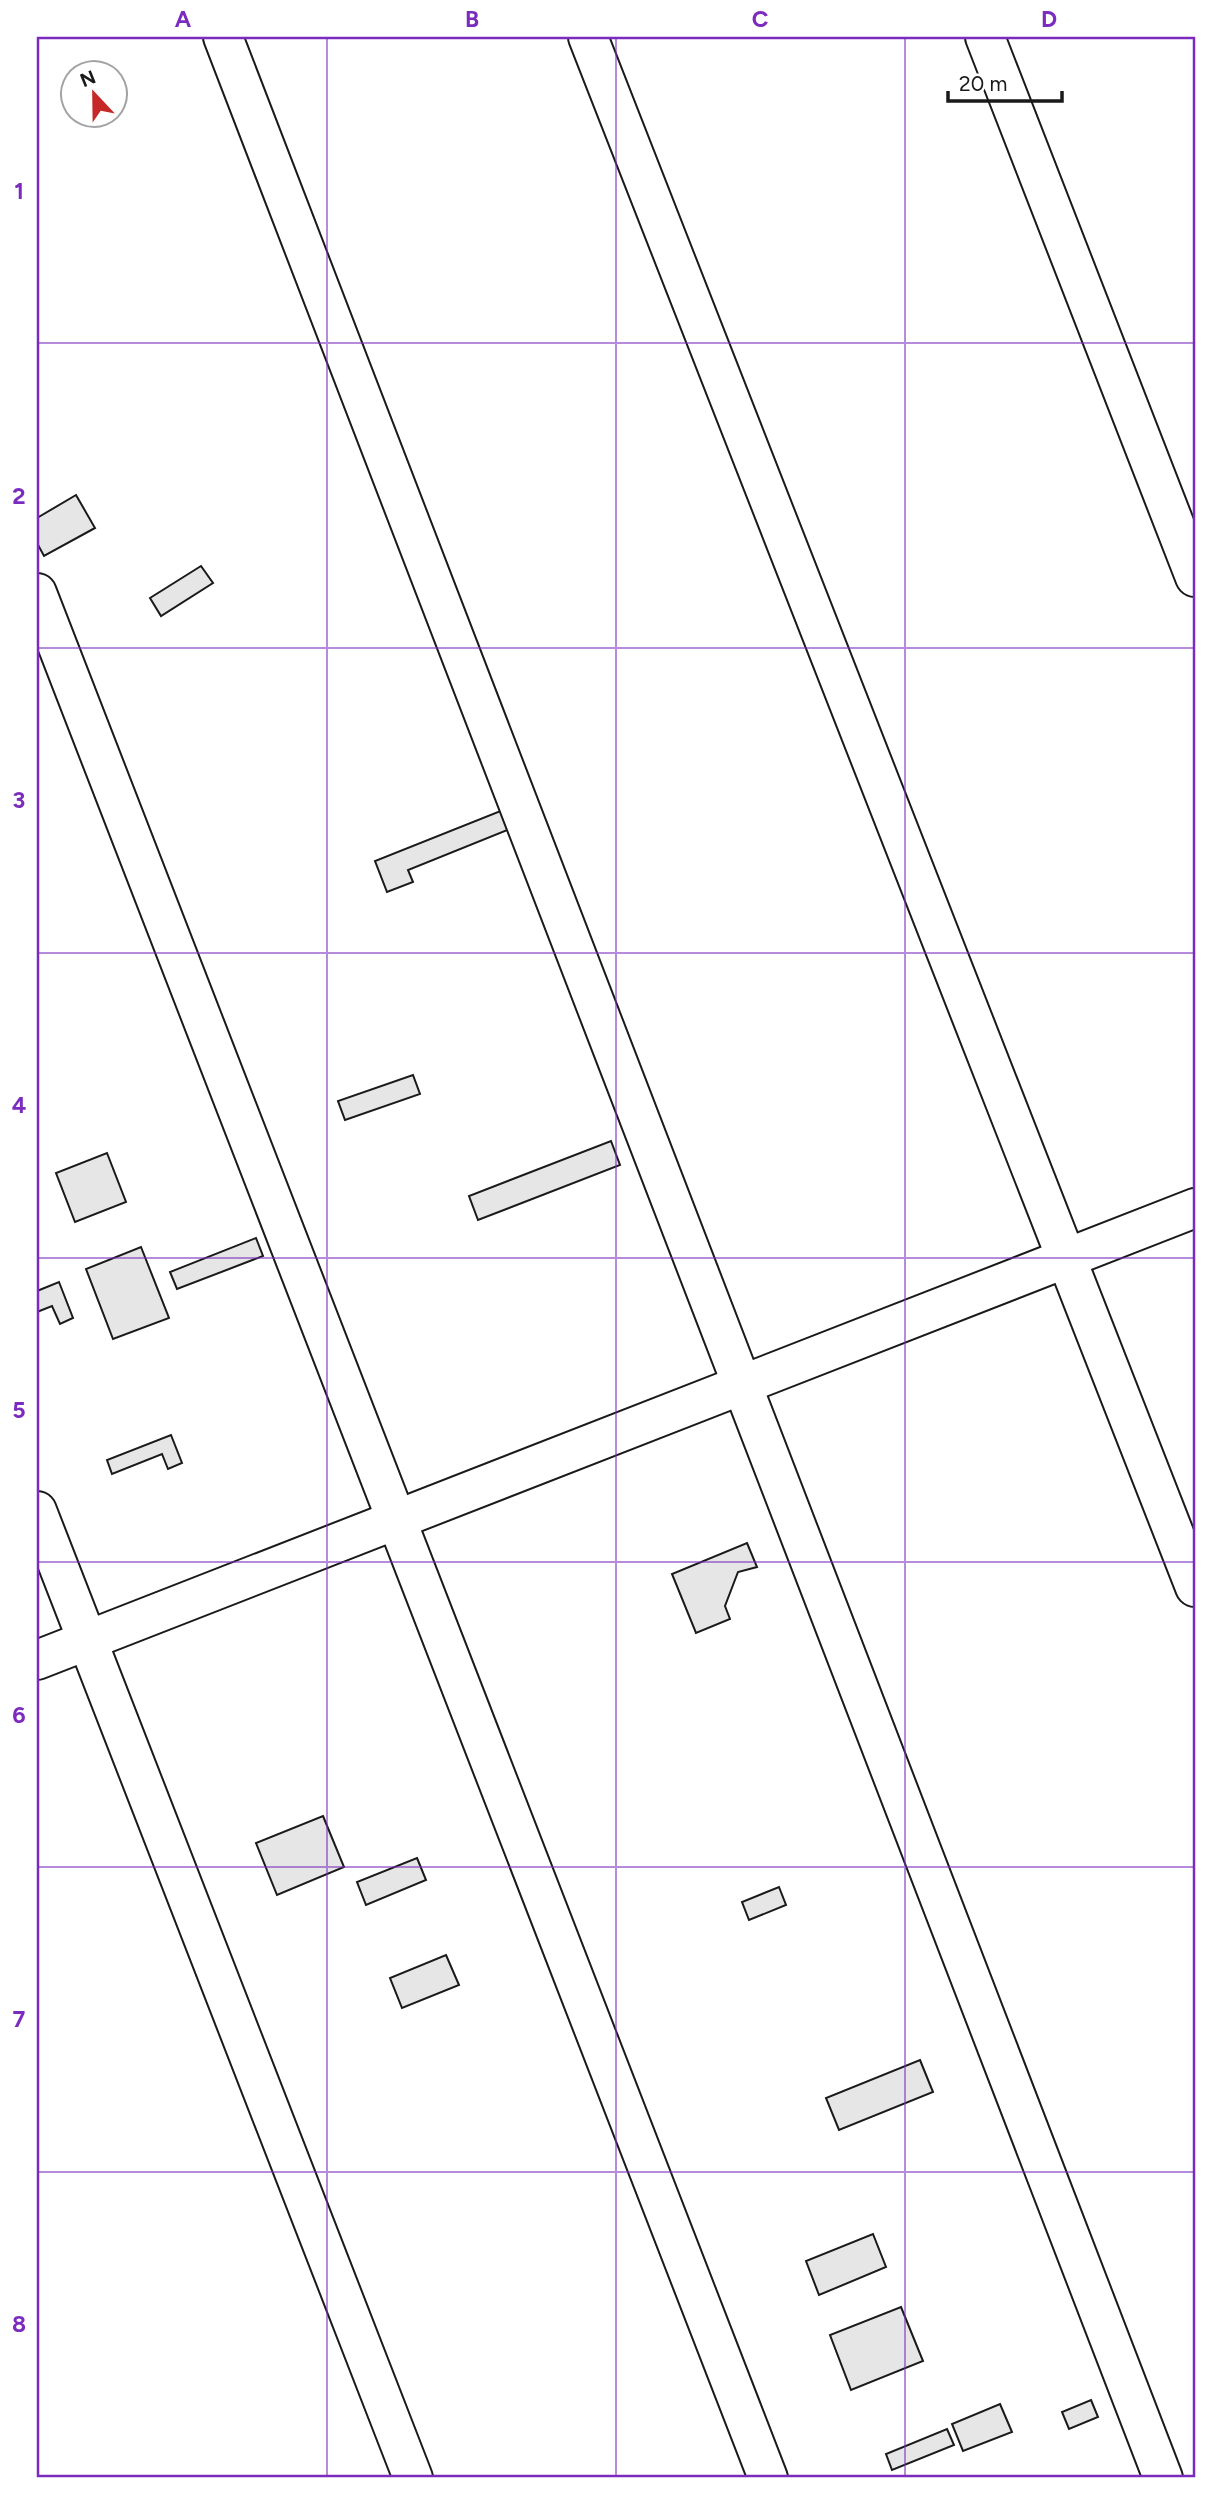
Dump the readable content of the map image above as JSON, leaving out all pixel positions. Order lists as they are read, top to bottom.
{
  "scale_bar": "20 m",
  "north": "top",
  "grid": {
    "columns": [
      "A",
      "B",
      "C",
      "D"
    ],
    "rows": [
      "1",
      "2",
      "3",
      "4",
      "5",
      "6",
      "7",
      "8"
    ]
  }
}
